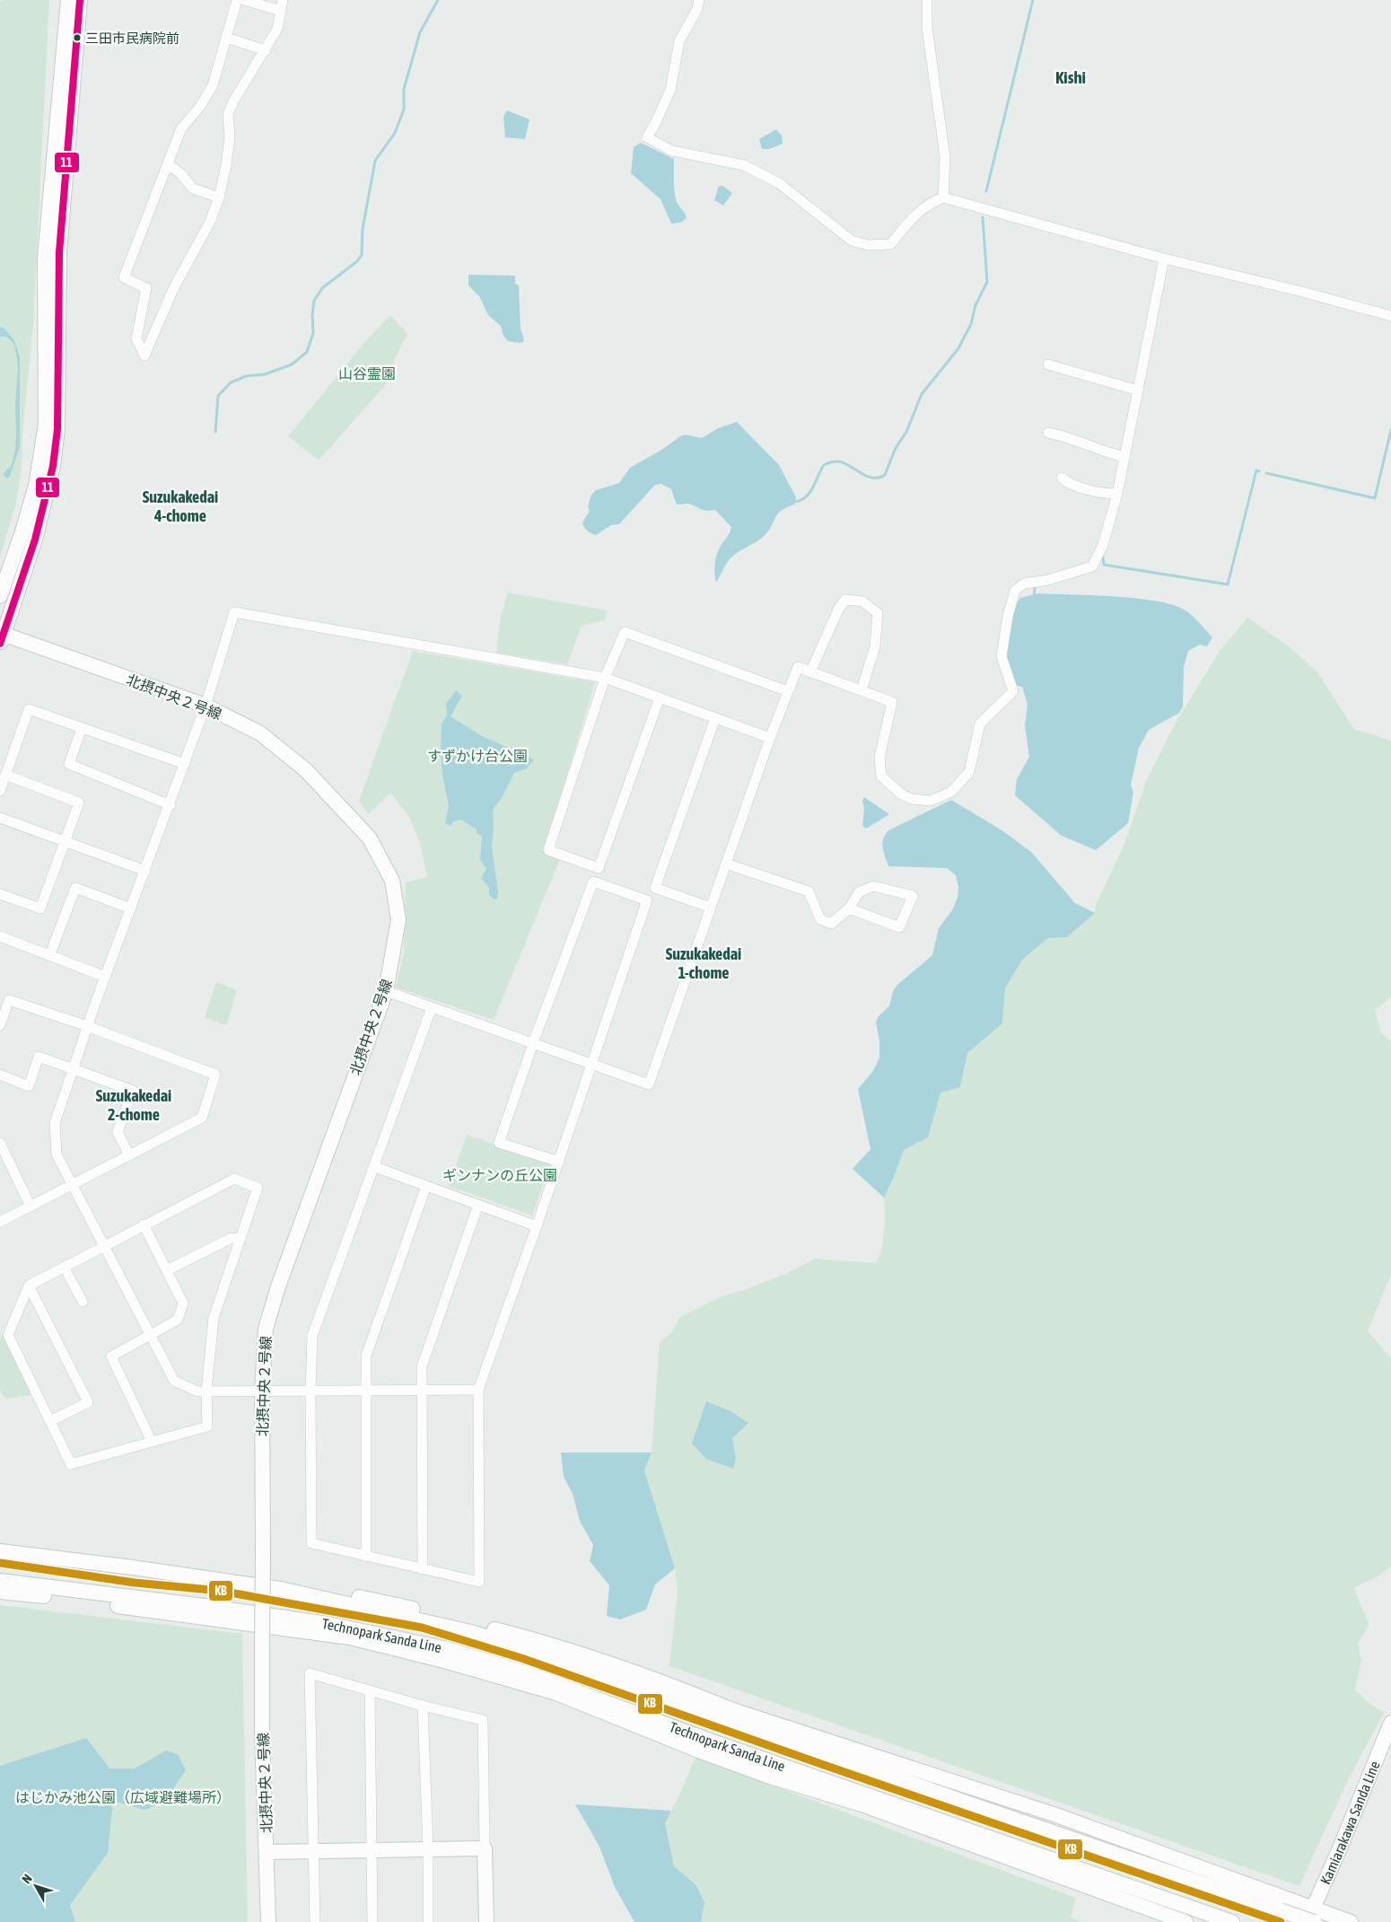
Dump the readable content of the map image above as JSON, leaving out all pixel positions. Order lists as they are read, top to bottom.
{
  "streets": {
    "main road": ["北摂中央２号線", "Technopark Sanda Line", "Kamiarakawa Sanda Line"]
  },
  "crossings": [
    ["Technopark Sanda Line", "Kamiarakawa Sanda Line"]
  ],
  "districts": [
    "Kishi",
    "Suzukakedai 4-chome",
    "Suzukakedai 1-chome",
    "Suzukakedai 2-chome"
  ],
  "parks": [
    "山谷霊園",
    "すずかけ台公園",
    "ギンナンの丘公園",
    "はじかみ池公園（広域避難場所）"
  ],
  "places": ["三田市民病院前"],
  "lines": ["transit line 11", "transit line KB"],
  "north": "top left"
}
